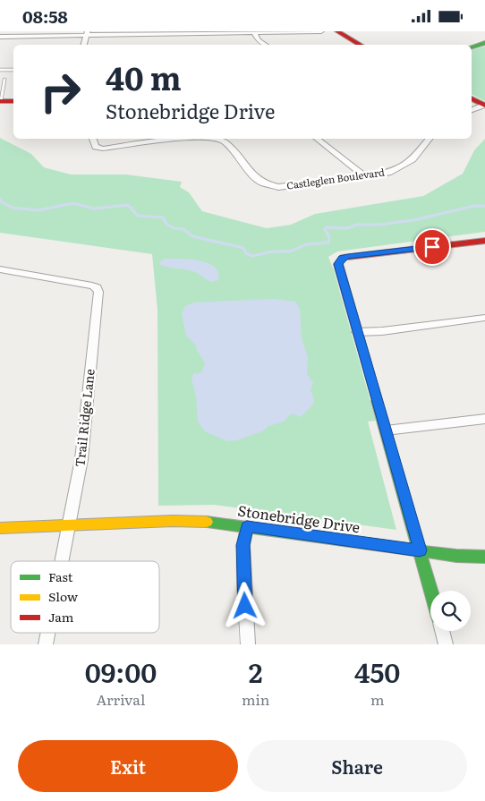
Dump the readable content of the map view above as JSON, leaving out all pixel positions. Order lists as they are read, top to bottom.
{
  "streets": {
    "street": ["Castleglen Boulevard", "Trail Ridge Lane", "Stonebridge Drive"]
  },
  "crossings": [
    ["Trail Ridge Lane", "Stonebridge Drive"]
  ],
  "legend": ["Fast", "Slow", "Jam"],
  "page": {
    "status": "08:58",
    "turn": ["40 m", "Stonebridge Drive"],
    "eta": [
      "09:00",
      "Arrival",
      "2",
      "min",
      "450",
      "m"
    ],
    "buttons": ["Exit", "Share"]
  }
}
